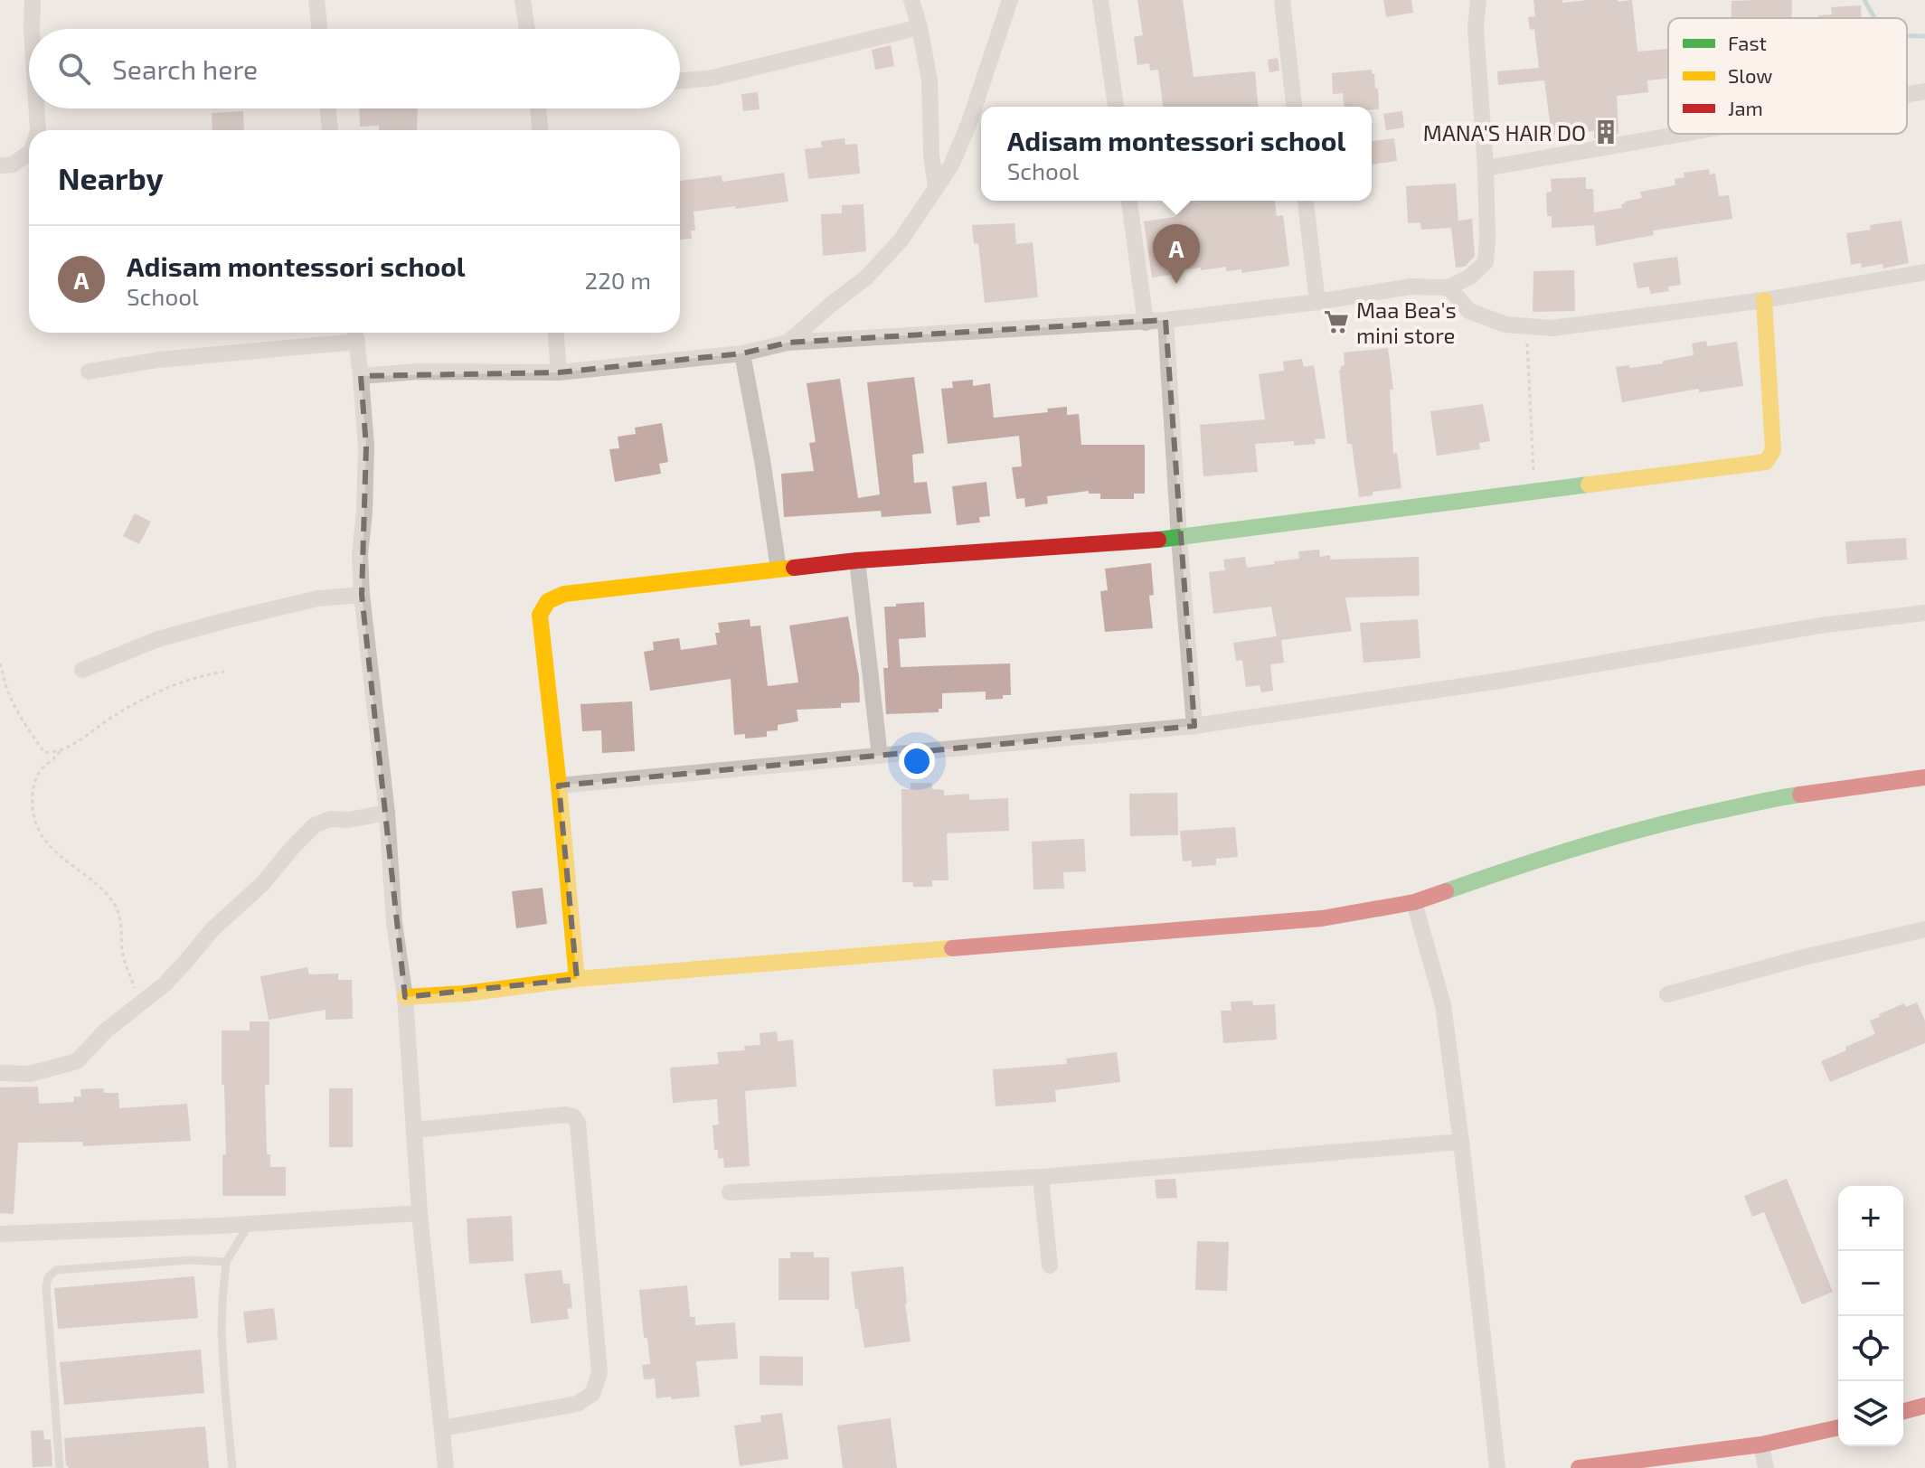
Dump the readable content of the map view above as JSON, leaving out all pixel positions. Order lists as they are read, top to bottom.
{
  "places": {
    "building": ["MANA'S HAIR DO"],
    "supermarket": ["Maa Bea's mini store"]
  },
  "legend": ["Fast", "Slow", "Jam"],
  "page": {
    "search": "Search here",
    "popup": ["Adisam montessori school", "School"],
    "heading": "Nearby",
    "pins": "A",
    "list": [
      {
        "mark": "A",
        "name": "Adisam montessori school",
        "note": "School",
        "value": "220 m"
      }
    ],
    "map_buttons": ["+", "−"]
  }
}
